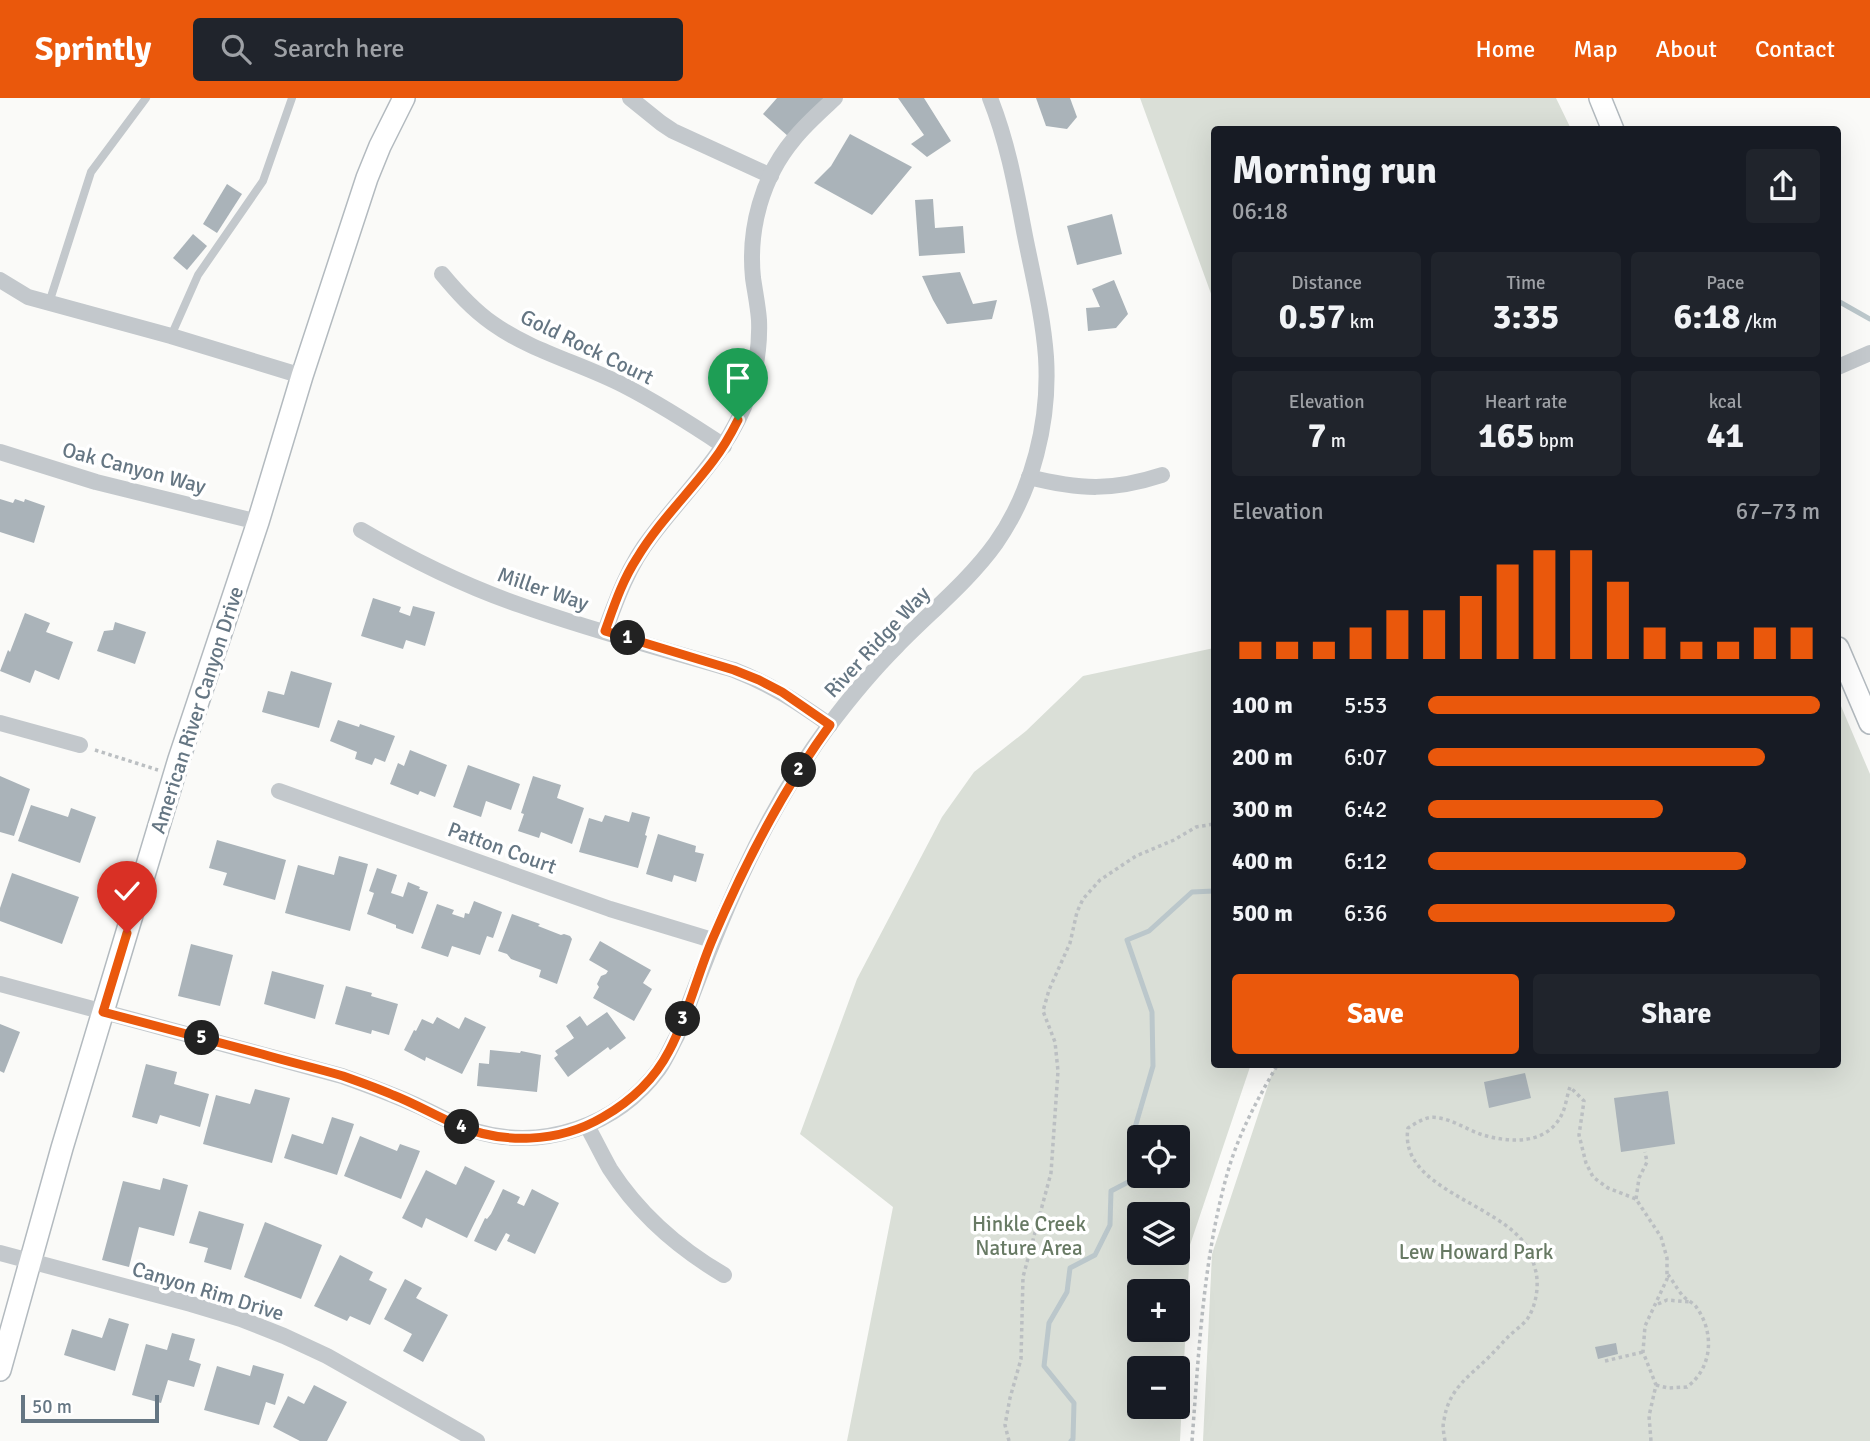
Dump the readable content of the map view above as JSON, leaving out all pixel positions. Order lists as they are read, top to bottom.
{
  "streets": {
    "main road": ["American River Canyon Drive"],
    "street": [
      "Gold Rock Court",
      "Oak Canyon Way",
      "Miller Way",
      "River Ridge Way",
      "Patton Court",
      "Canyon Rim Drive"
    ]
  },
  "crossings": [
    ["Oak Canyon Way", "American River Canyon Drive"],
    ["Miller Way", "River Ridge Way"],
    ["River Ridge Way", "American River Canyon Drive"],
    ["River Ridge Way", "Patton Court"],
    ["American River Canyon Drive", "Canyon Rim Drive"]
  ],
  "parks": ["Hinkle Creek Nature Area", "Lew Howard Park"],
  "scale_bar": "50 m",
  "page": {
    "header": "Sprintly",
    "search": "Search here",
    "nav": [
      "Home",
      "Map",
      "About",
      "Contact"
    ],
    "heading": ["Morning run", "06:18"],
    "stats": [
      ["Distance", "0.57 km"],
      ["Time", "3:35"],
      ["Pace", "6:18 /km"],
      ["Elevation", "7 m"],
      ["Heart rate", "165 bpm"],
      ["kcal", "41"]
    ],
    "chart": ["Elevation", "67–73 m"],
    "pins": [
      "1",
      "2",
      "3",
      "5",
      "4"
    ],
    "list": [
      {
        "name": "100 m",
        "note": "5:53"
      },
      {
        "name": "200 m",
        "note": "6:07"
      },
      {
        "name": "300 m",
        "note": "6:42"
      },
      {
        "name": "400 m",
        "note": "6:12"
      },
      {
        "name": "500 m",
        "note": "6:36"
      }
    ],
    "buttons": ["Save", "Share"],
    "map_buttons": ["+", "−"],
    "scale": "50 m"
  }
}
